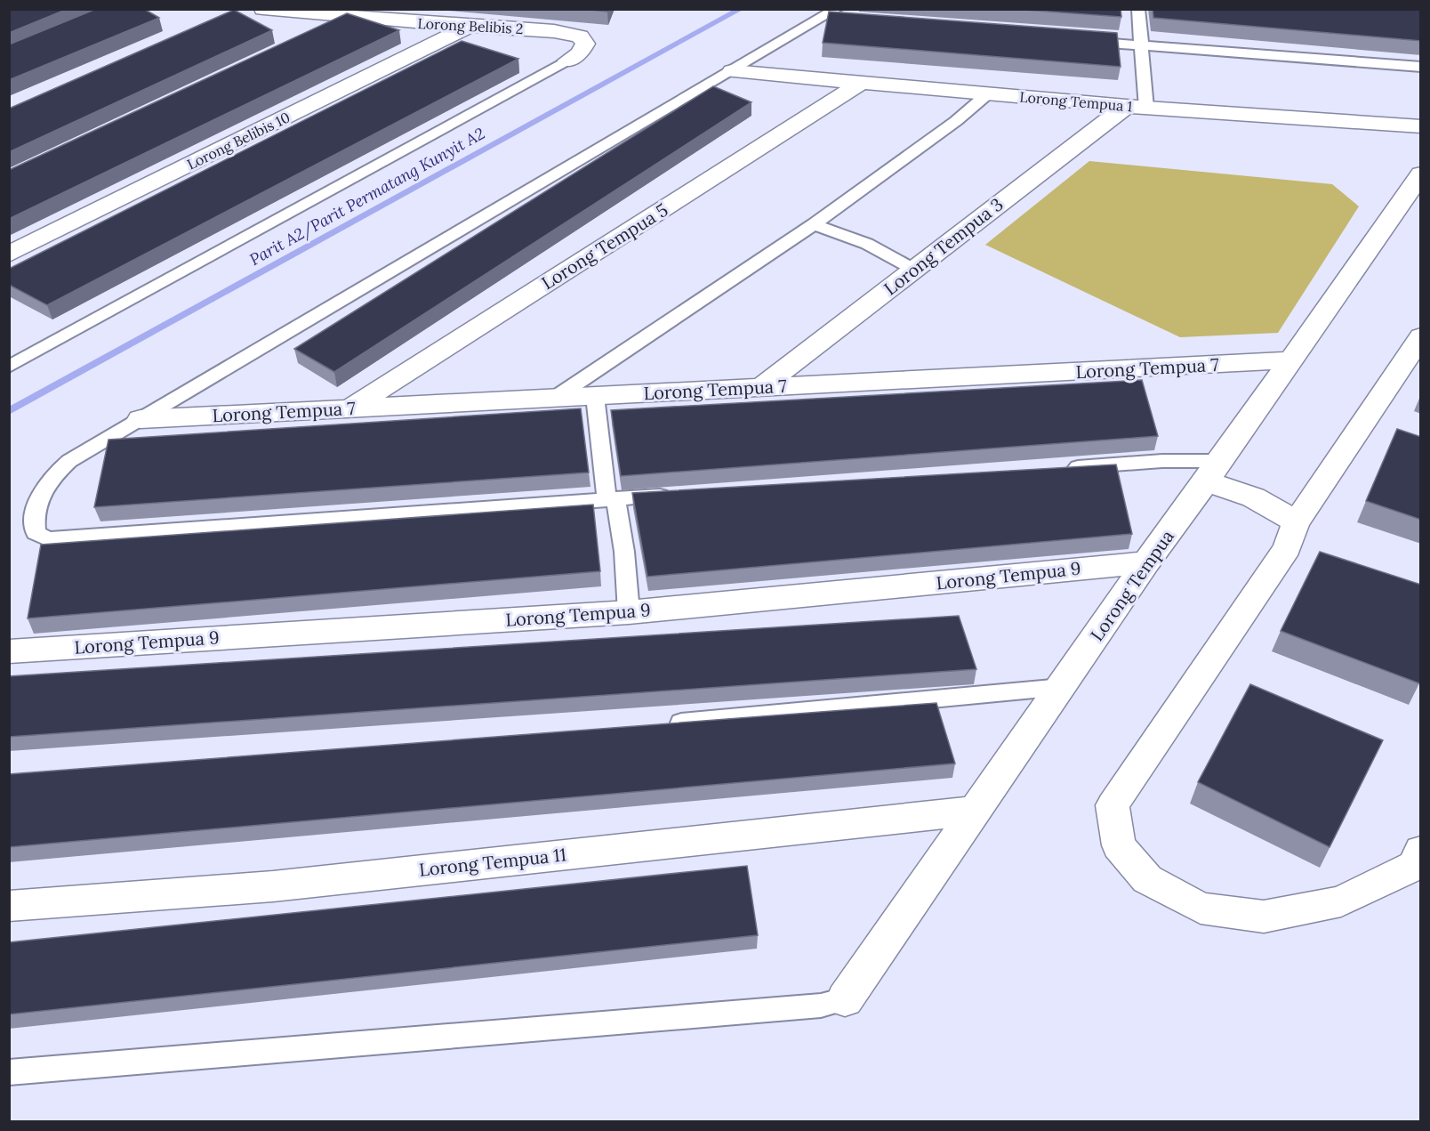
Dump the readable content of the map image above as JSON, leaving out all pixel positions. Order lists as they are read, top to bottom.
{
  "streets": {
    "street": [
      "Lorong Belibis 2",
      "Lorong Tempua 1",
      "Lorong Belibis 10",
      "Lorong Tempua 5",
      "Lorong Tempua 3",
      "Lorong Tempua 7",
      "Lorong Tempua 9",
      "Lorong Tempua",
      "Lorong Tempua 11"
    ]
  },
  "crossings": [
    ["Lorong Belibis 2", "Lorong Belibis 10"],
    ["Lorong Tempua 1", "Lorong Tempua 5"],
    ["Lorong Tempua 1", "Lorong Tempua 3"],
    ["Lorong Tempua 5", "Lorong Tempua 7"],
    ["Lorong Tempua 3", "Lorong Tempua 7"],
    ["Lorong Tempua 7", "Lorong Tempua"],
    ["Lorong Tempua 9", "Lorong Tempua"],
    ["Lorong Tempua", "Lorong Tempua 11"]
  ],
  "water": ["Parit A2/Parit Permatang Kunyit A2"]
}
